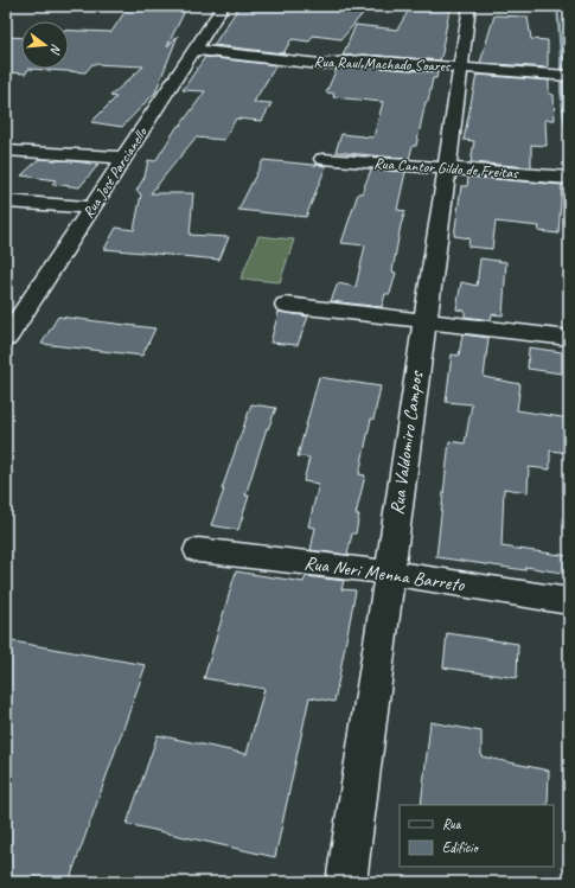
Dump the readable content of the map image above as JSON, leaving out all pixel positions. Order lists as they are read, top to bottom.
{
  "streets": {
    "street": [
      "Rua Raul Machado Soares",
      "Rua Cantor Gildo de Freitas",
      "Rua José Parcianello",
      "Rua Valdomiro Campos",
      "Rua Neri Menna Barreto"
    ]
  },
  "crossings": [
    ["Rua Raul Machado Soares", "Rua José Parcianello"],
    ["Rua Raul Machado Soares", "Rua Valdomiro Campos"],
    ["Rua Cantor Gildo de Freitas", "Rua Valdomiro Campos"],
    ["Rua Valdomiro Campos", "Rua Neri Menna Barreto"]
  ],
  "legend": ["Rua", "Edifício"],
  "north": "right"
}
